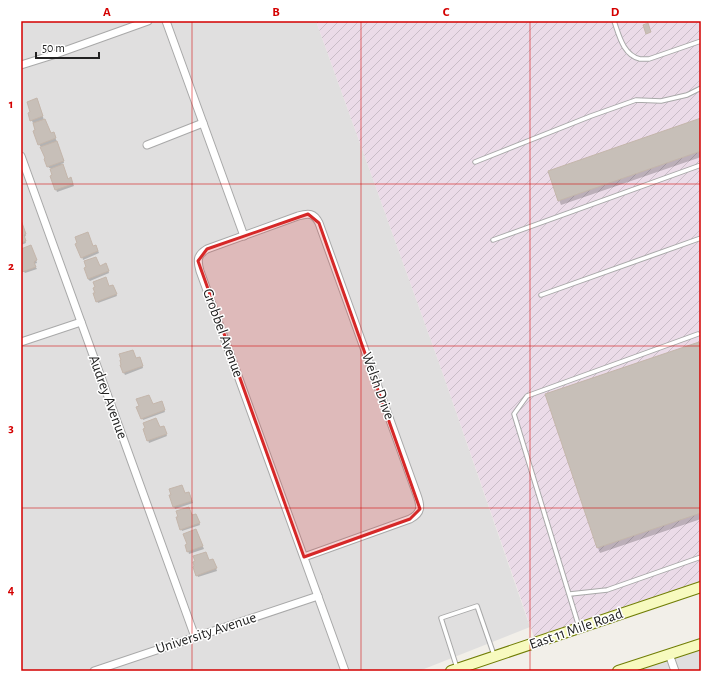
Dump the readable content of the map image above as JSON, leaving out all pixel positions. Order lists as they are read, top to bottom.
{
  "streets": {
    "main road": ["East 11 Mile Road"],
    "street": [
      "Grobbel Avenue",
      "Welsh Drive",
      "Audrey Avenue",
      "University Avenue"
    ]
  },
  "crossings": [
    ["Grobbel Avenue", "Welsh Drive"],
    ["Grobbel Avenue", "University Avenue"],
    ["Audrey Avenue", "University Avenue"]
  ],
  "scale_bar": "50 m",
  "grid": {
    "columns": [
      "A",
      "B",
      "C",
      "D"
    ],
    "rows": [
      "1",
      "2",
      "3",
      "4"
    ]
  }
}
